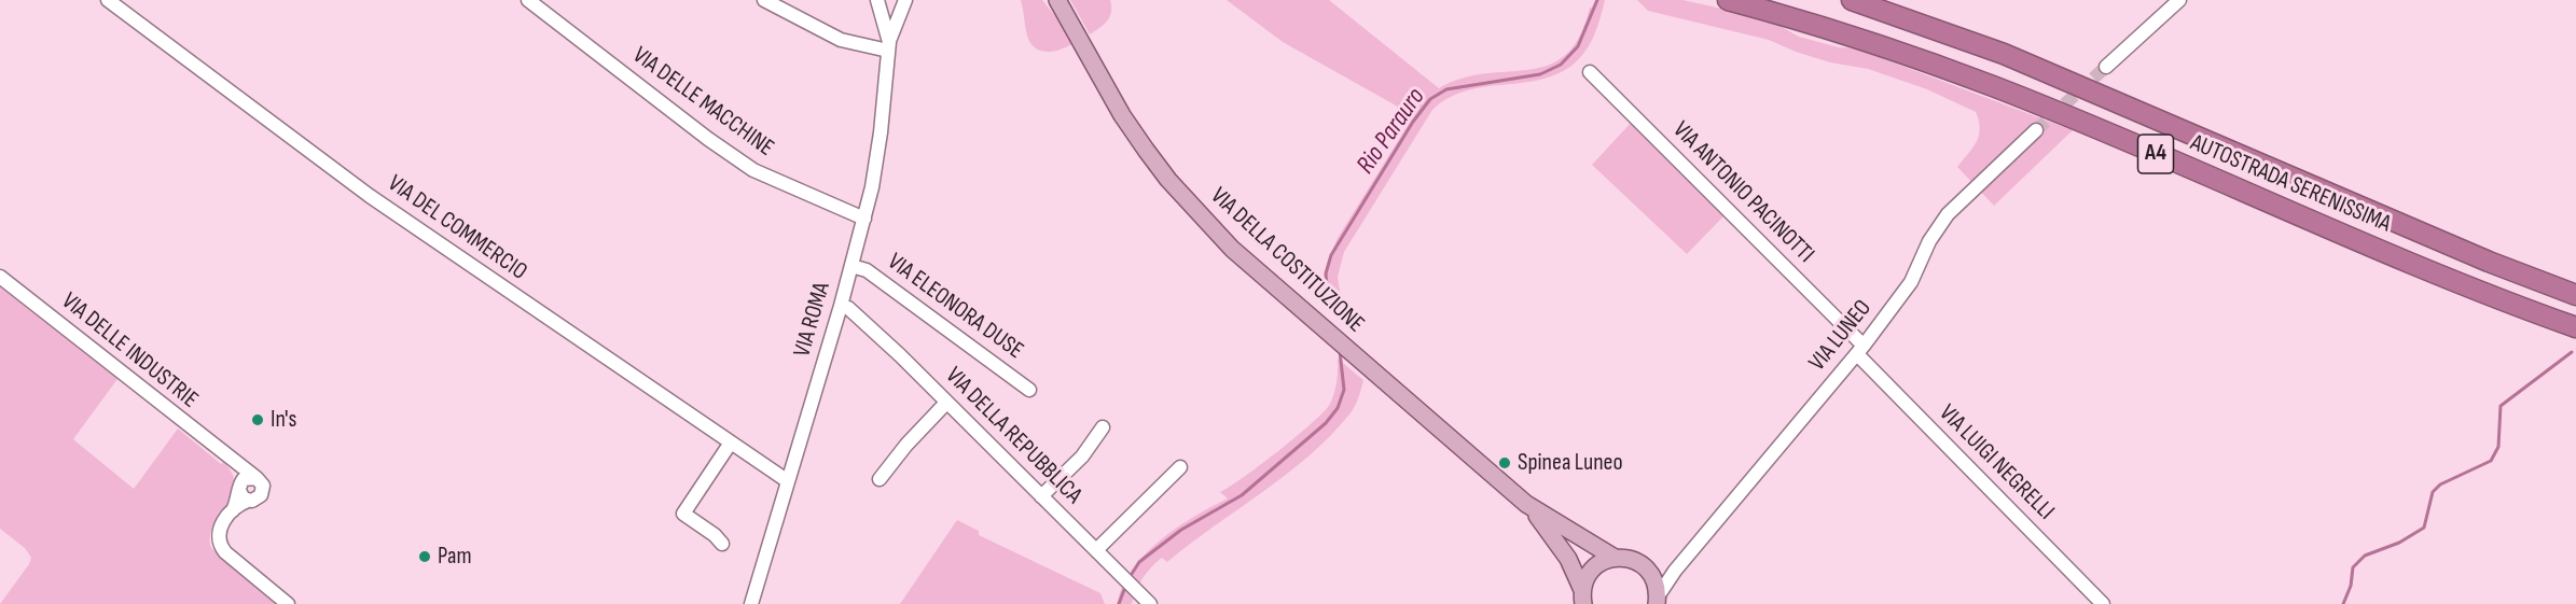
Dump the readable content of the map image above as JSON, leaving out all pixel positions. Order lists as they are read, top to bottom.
{
  "streets": {
    "highway": ["A4", "AUTOSTRADA SERENISSIMA"],
    "main road": ["VIA DELLA COSTITUZIONE"],
    "street": [
      "VIA DELLE MACCHINE",
      "VIA ANTONIO PACINOTTI",
      "VIA DEL COMMERCIO",
      "VIA ELEONORA DUSE",
      "VIA ROMA",
      "VIA LUNEO",
      "VIA DELLE INDUSTRIE",
      "VIA DELLA REPUBBLICA",
      "VIA LUIGI NEGRELLI"
    ]
  },
  "crossings": [
    ["VIA DELLE MACCHINE", "VIA ROMA"],
    ["VIA ANTONIO PACINOTTI", "VIA LUNEO"],
    ["VIA ANTONIO PACINOTTI", "VIA LUIGI NEGRELLI"],
    ["VIA DEL COMMERCIO", "VIA ROMA"],
    ["VIA ELEONORA DUSE", "VIA ROMA"],
    ["VIA ROMA", "VIA DELLA REPUBBLICA"],
    ["VIA LUNEO", "VIA LUIGI NEGRELLI"]
  ],
  "water": ["Rio Parauro"],
  "places": ["In's", "Spinea Luneo", "Pam"]
}
